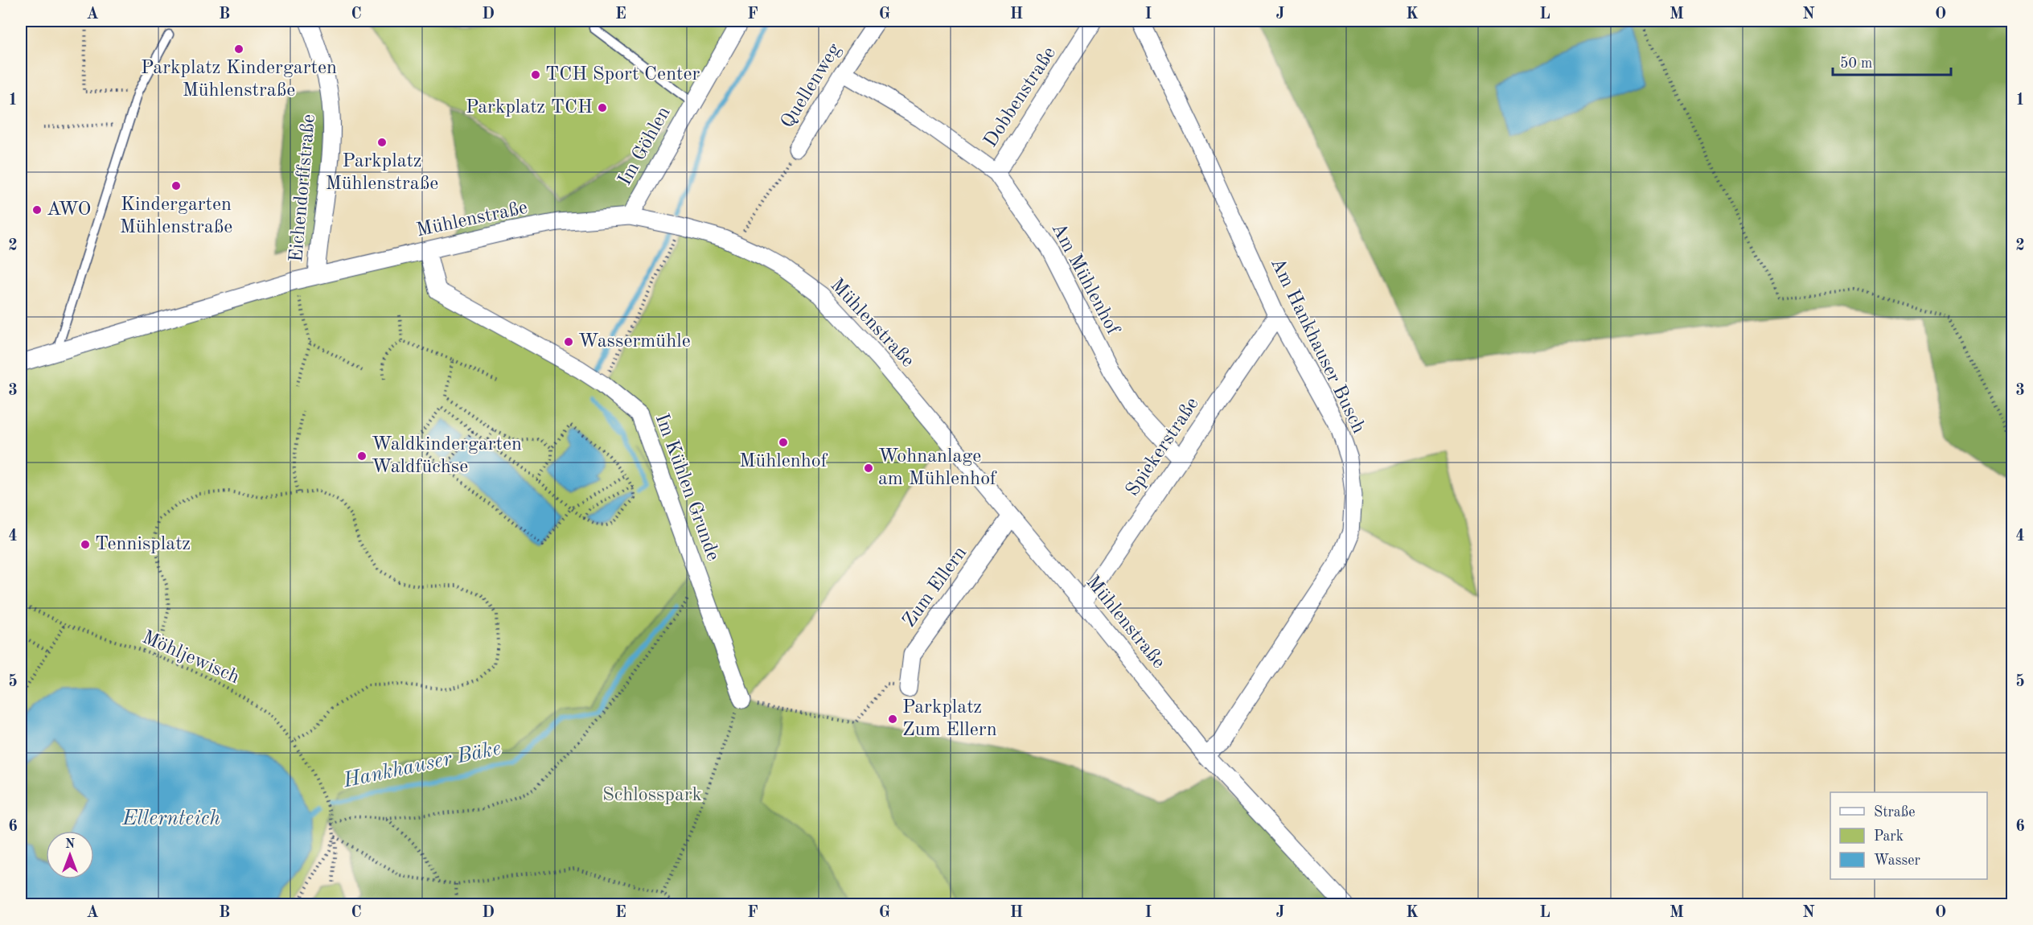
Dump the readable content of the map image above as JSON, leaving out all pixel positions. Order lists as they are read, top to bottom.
{
  "streets": {
    "street": [
      "Quellenweg",
      "Dobbenstraße",
      "Im Göhlen",
      "Eichendorffstraße",
      "Mühlenstraße",
      "Am Mühlenhof",
      "Am Hankhauser Busch",
      "Spiekerstraße",
      "Im Kühlen Grunde",
      "Zum Ellern"
    ],
    "path": ["Möhljewisch"]
  },
  "crossings": [
    ["Quellenweg", "Am Mühlenhof"],
    ["Dobbenstraße", "Am Mühlenhof"],
    ["Im Göhlen", "Mühlenstraße"],
    ["Eichendorffstraße", "Mühlenstraße"],
    ["Mühlenstraße", "Am Hankhauser Busch"],
    ["Mühlenstraße", "Spiekerstraße"],
    ["Mühlenstraße", "Im Kühlen Grunde"],
    ["Mühlenstraße", "Zum Ellern"],
    ["Am Mühlenhof", "Spiekerstraße"],
    ["Am Hankhauser Busch", "Spiekerstraße"]
  ],
  "water": ["Hankhauser Bäke", "Ellernteich"],
  "parks": ["Schlosspark"],
  "places": [
    "Parkplatz Kindergarten Mühlenstraße",
    "TCH Sport Center",
    "Parkplatz TCH",
    "Parkplatz Mühlenstraße",
    "Kindergarten Mühlenstraße",
    "AWO",
    "Wassermühle",
    "Mühlenhof",
    "Waldkindergarten Waldfüchse",
    "Wohnanlage am Mühlenhof",
    "Tennisplatz",
    "Parkplatz Zum Ellern"
  ],
  "legend": ["Straße", "Park", "Wasser"],
  "scale_bar": "50 m",
  "north": "top",
  "grid": {
    "columns": [
      "A",
      "B",
      "C",
      "D",
      "E",
      "F",
      "G",
      "H",
      "I",
      "J",
      "K",
      "L",
      "M",
      "N",
      "O"
    ],
    "rows": [
      "1",
      "2",
      "3",
      "4",
      "5",
      "6"
    ]
  }
}
